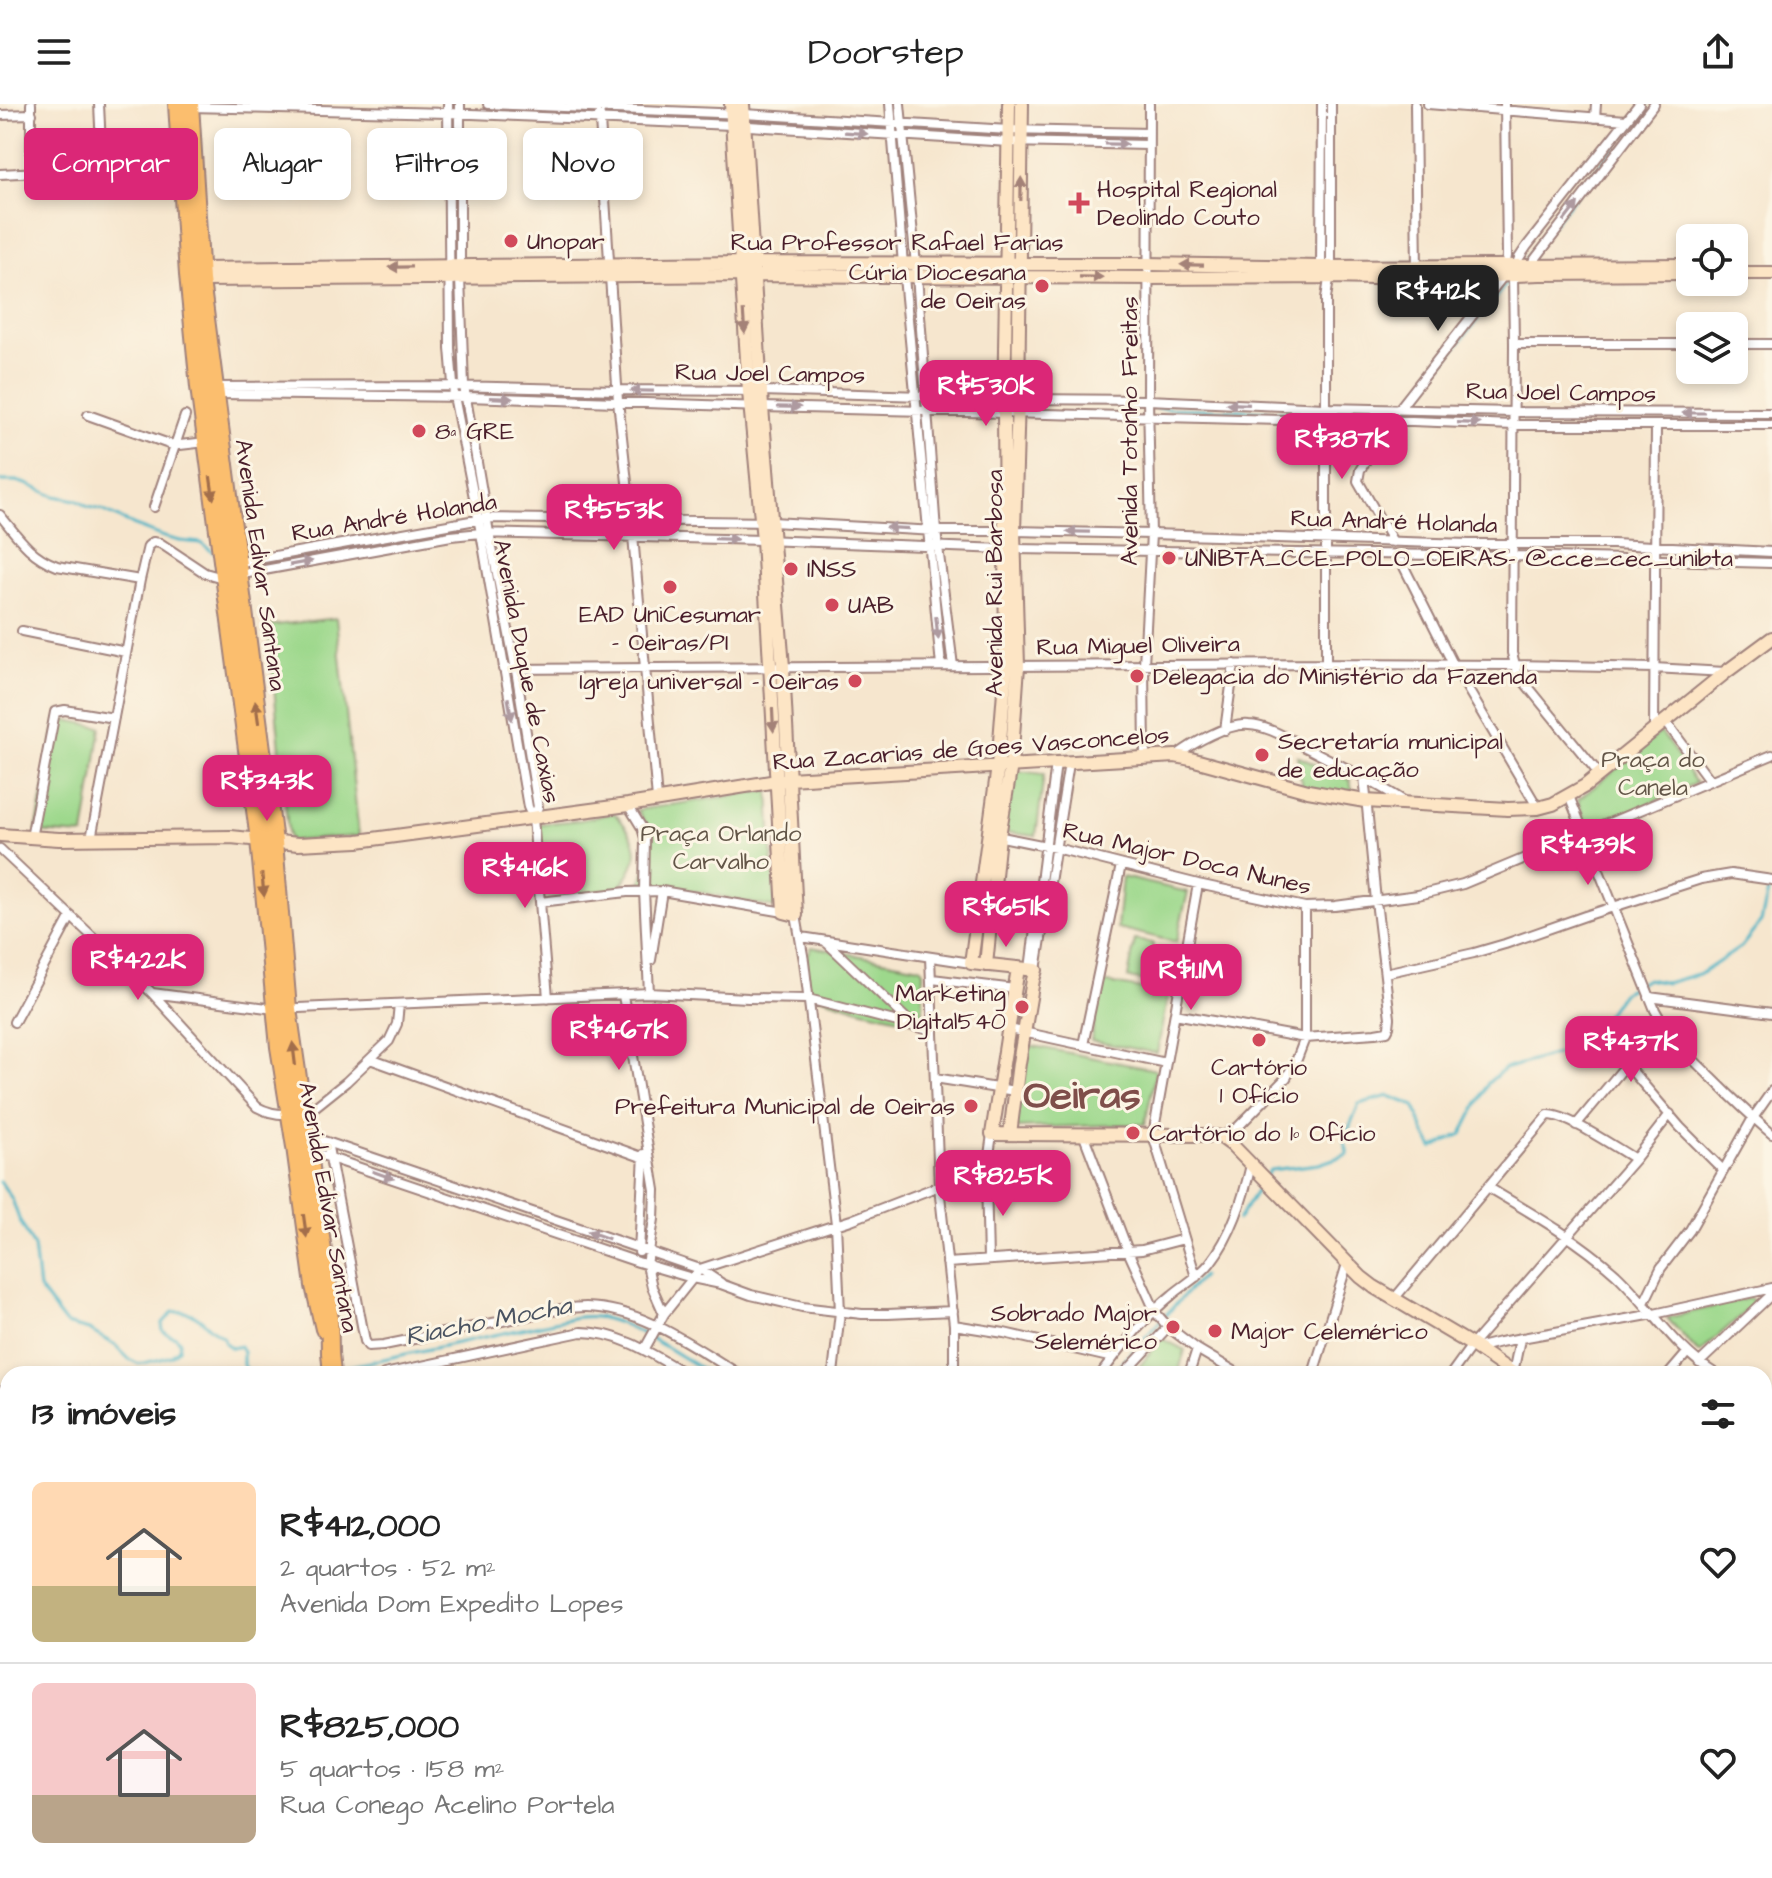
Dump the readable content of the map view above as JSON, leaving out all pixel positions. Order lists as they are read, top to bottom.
{
  "streets": {
    "highway": ["Avenida Edivar Santana"],
    "main road": ["Rua Professor Rafael Farias", "Avenida Rui Barbosa", "Rua Zacarias de Goes Vasconcelos"],
    "street": [
      "Rua Joel Campos",
      "Avenida Totonho Freitas",
      "Rua André Holanda",
      "Rua Miguel Oliveira",
      "Avenida Duque de Caxias",
      "Rua Major Doca Nunes"
    ]
  },
  "crossings": [
    ["Rua Professor Rafael Farias", "Avenida Totonho Freitas"],
    ["Rua Professor Rafael Farias", "Avenida Edivar Santana"],
    ["Rua Professor Rafael Farias", "Avenida Rui Barbosa"],
    ["Rua Professor Rafael Farias", "Avenida Duque de Caxias"],
    ["Rua Joel Campos", "Avenida Totonho Freitas"],
    ["Rua Joel Campos", "Avenida Edivar Santana"],
    ["Rua Joel Campos", "Avenida Rui Barbosa"],
    ["Rua Joel Campos", "Avenida Duque de Caxias"],
    ["Avenida Totonho Freitas", "Rua André Holanda"],
    ["Avenida Totonho Freitas", "Rua Miguel Oliveira"],
    ["Avenida Totonho Freitas", "Rua Zacarias de Goes Vasconcelos"],
    ["Rua André Holanda", "Avenida Edivar Santana"],
    ["Rua André Holanda", "Avenida Rui Barbosa"],
    ["Rua André Holanda", "Avenida Duque de Caxias"],
    ["Avenida Edivar Santana", "Rua Zacarias de Goes Vasconcelos"],
    ["Avenida Rui Barbosa", "Rua Miguel Oliveira"],
    ["Avenida Rui Barbosa", "Rua Zacarias de Goes Vasconcelos"],
    ["Avenida Rui Barbosa", "Rua Major Doca Nunes"],
    ["Rua Miguel Oliveira", "Avenida Duque de Caxias"],
    ["Avenida Duque de Caxias", "Rua Zacarias de Goes Vasconcelos"]
  ],
  "districts": ["Oeiras"],
  "water": ["Riacho Mocha"],
  "parks": ["Praça do Canela", "Praça Orlando Carvalho"],
  "places": {
    "health": ["Hospital Regional Deolindo Couto"],
    "other": [
      "Unopar",
      "Cúria Diocesana de Oeiras",
      "8ª GRE",
      "UNIBTA_CCE_POLO_OEIRAS- @cce_cec_unibta",
      "INSS",
      "EAD UniCesumar - Oeiras/PI",
      "UAB",
      "Delegacia do Ministério da Fazenda",
      "Igreja universal - Oeiras",
      "Secretaría municipal de educação",
      "Marketing Digital540",
      "Cartório 1 Ofício",
      "Prefeitura Municipal de Oeiras",
      "Cartório do 1º Ofício",
      "Sobrado Major Selemérico",
      "Major Celemérico"
    ]
  },
  "page": {
    "header": "Doorstep",
    "chip": [
      "Comprar",
      "Alugar",
      "Filtros",
      "Novo"
    ],
    "price": [
      "R$412K",
      "R$530K",
      "R$387K",
      "R$553K",
      "R$343K",
      "R$439K",
      "R$416K",
      "R$651K",
      "R$422K",
      "R$1.1M",
      "R$467K",
      "R$437K",
      "R$825K"
    ],
    "heading": "13 imóveis",
    "list": [
      {
        "name": "R$412,000",
        "note": "2 quartos · 52 m² · Avenida Dom Expedito Lopes"
      },
      {
        "name": "R$825,000",
        "note": "5 quartos · 158 m² · Rua Conego Acelino Portela"
      }
    ]
  }
}
